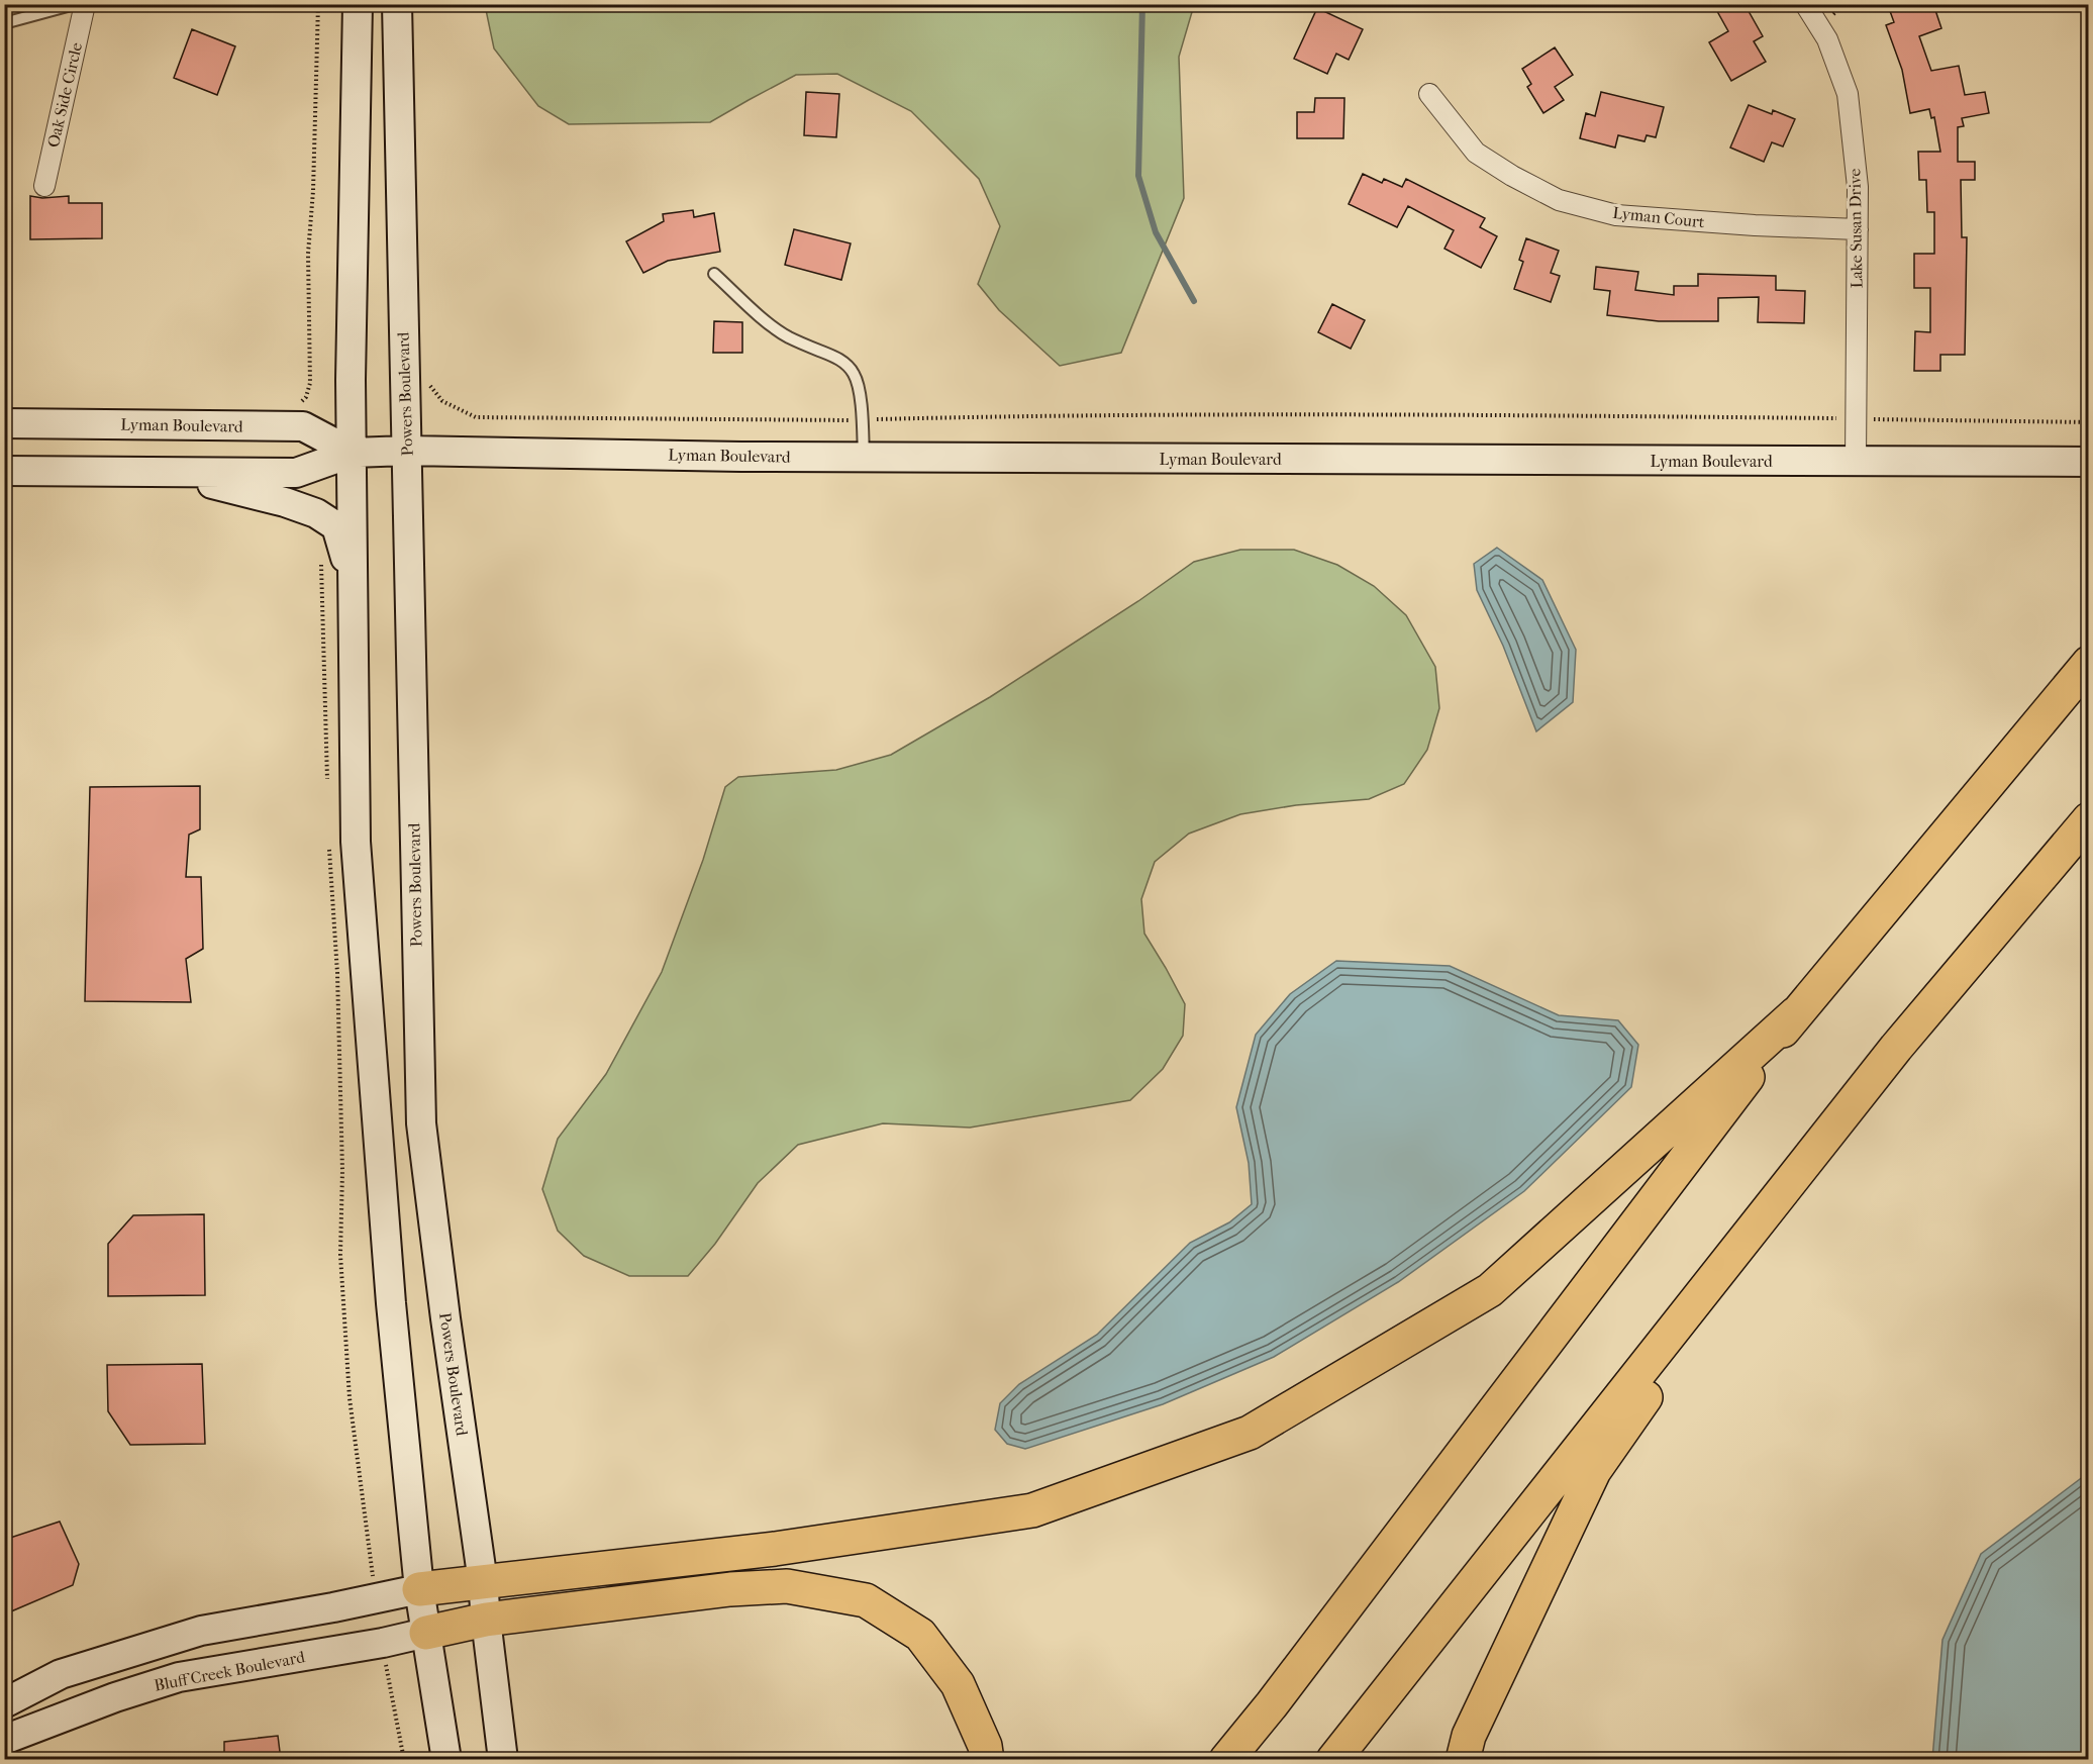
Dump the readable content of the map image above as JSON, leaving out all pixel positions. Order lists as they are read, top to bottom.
{
  "streets": {
    "main road": ["Powers Boulevard", "Lyman Boulevard", "Bluff Creek Boulevard"],
    "street": ["Oak Side Circle", "Lyman Court", "Lake Susan Drive"]
  },
  "crossings": [
    ["Lyman Court", "Lake Susan Drive"],
    ["Lake Susan Drive", "Lyman Boulevard"],
    ["Powers Boulevard", "Lyman Boulevard"]
  ]
}
